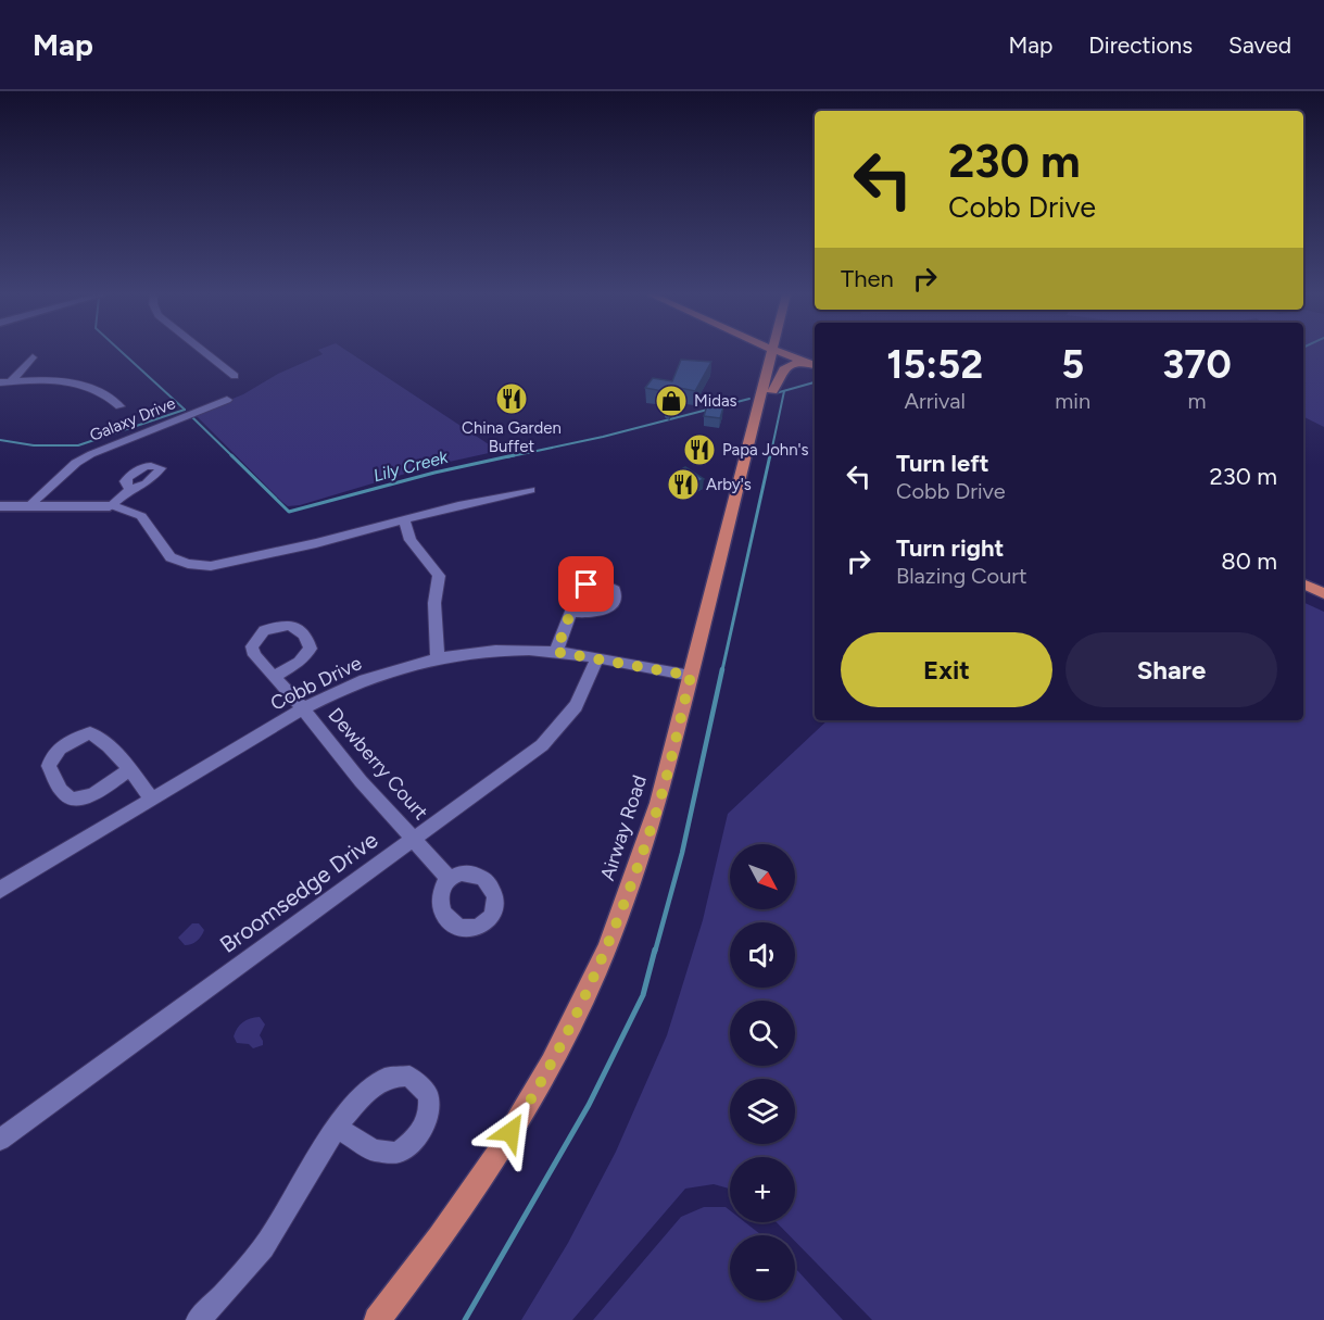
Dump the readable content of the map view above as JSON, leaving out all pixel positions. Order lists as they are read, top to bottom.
{
  "streets": {
    "main road": ["Airway Road"],
    "street": [
      "Galaxy Drive",
      "Cobb Drive",
      "Dewberry Court",
      "Broomsedge Drive"
    ]
  },
  "crossings": [
    ["Cobb Drive", "Dewberry Court"],
    ["Cobb Drive", "Airway Road"],
    ["Cobb Drive", "Broomsedge Drive"],
    ["Dewberry Court", "Broomsedge Drive"]
  ],
  "water": ["Lily Creek"],
  "places": {
    "restaurant": ["China Garden Buffet", "Papa John's", "Arby's"],
    "shop": ["Midas"]
  },
  "north": "bottom right",
  "page": {
    "header": "Map",
    "nav": ["Map", "Directions", "Saved"],
    "turn": ["230 m", "Cobb Drive"],
    "then": "Then",
    "eta": [
      "15:52",
      "Arrival",
      "5",
      "min",
      "370",
      "m"
    ],
    "list": [
      {
        "name": "Turn left",
        "note": "Cobb Drive",
        "value": "230 m"
      },
      {
        "name": "Turn right",
        "note": "Blazing Court",
        "value": "80 m"
      }
    ],
    "buttons": ["Exit", "Share"],
    "map_buttons": ["+", "−"]
  }
}
